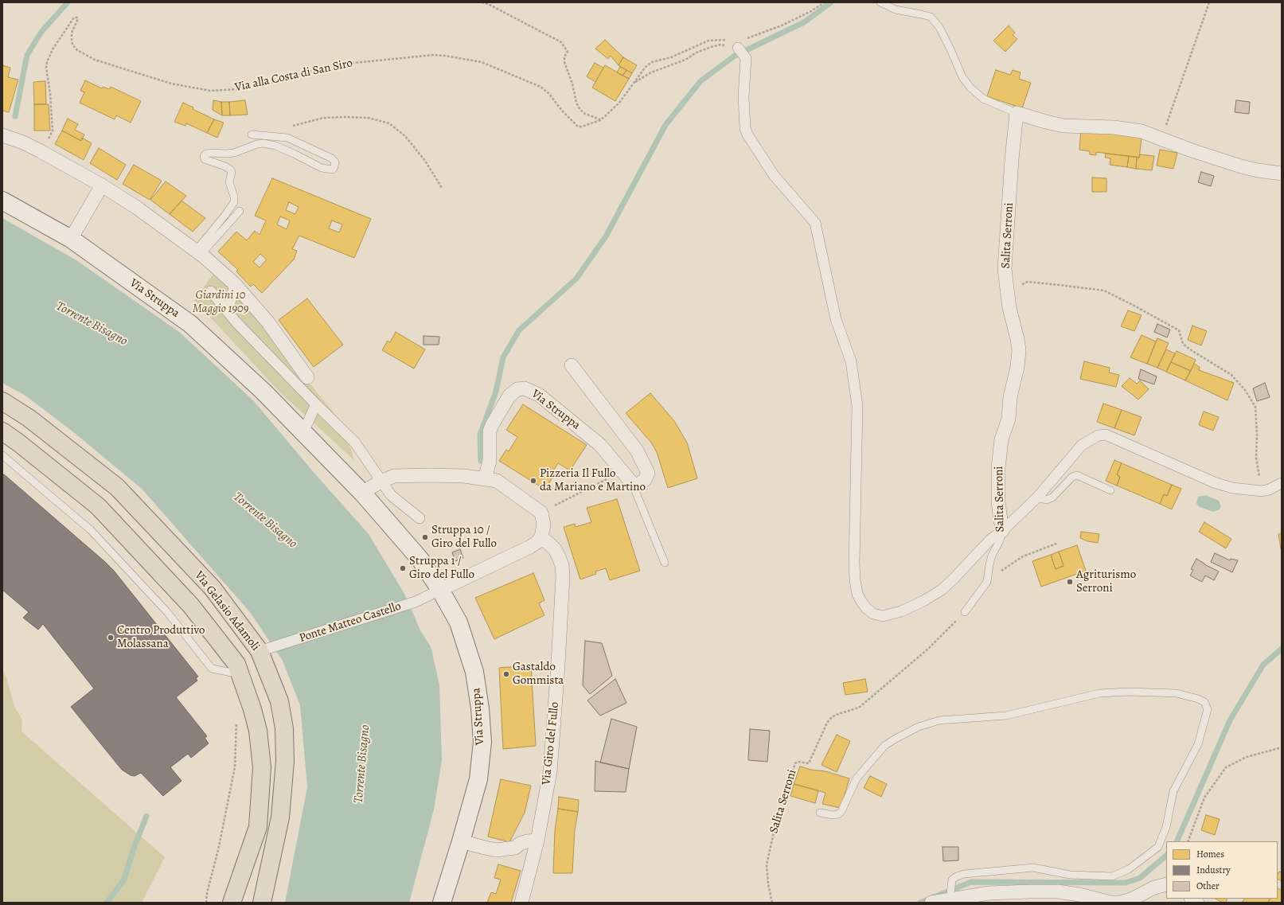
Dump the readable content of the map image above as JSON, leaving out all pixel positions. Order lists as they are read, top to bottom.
{
  "streets": {
    "main road": ["Via Struppa", "Via Gelasio Adamoli"],
    "street": ["Salita Serroni", "Ponte Matteo Castello", "Via Giro del Fullo"],
    "path": ["Via alla Costa di San Siro"]
  },
  "crossings": [
    ["Via Struppa", "Ponte Matteo Castello"],
    ["Via Gelasio Adamoli", "Ponte Matteo Castello"]
  ],
  "water": ["Torrente Bisagno"],
  "parks": ["Giardini 10 Maggio 1909"],
  "places": [
    "Pizzeria Il Fullo da Mariano e Martino",
    "Struppa 10 / Giro del Fullo",
    "Struppa 1 / Giro del Fullo",
    "Agriturismo Serroni",
    "Centro Produttivo Molassana",
    "Gastaldo Gommista"
  ],
  "legend": ["Homes", "Industry", "Other"]
}
